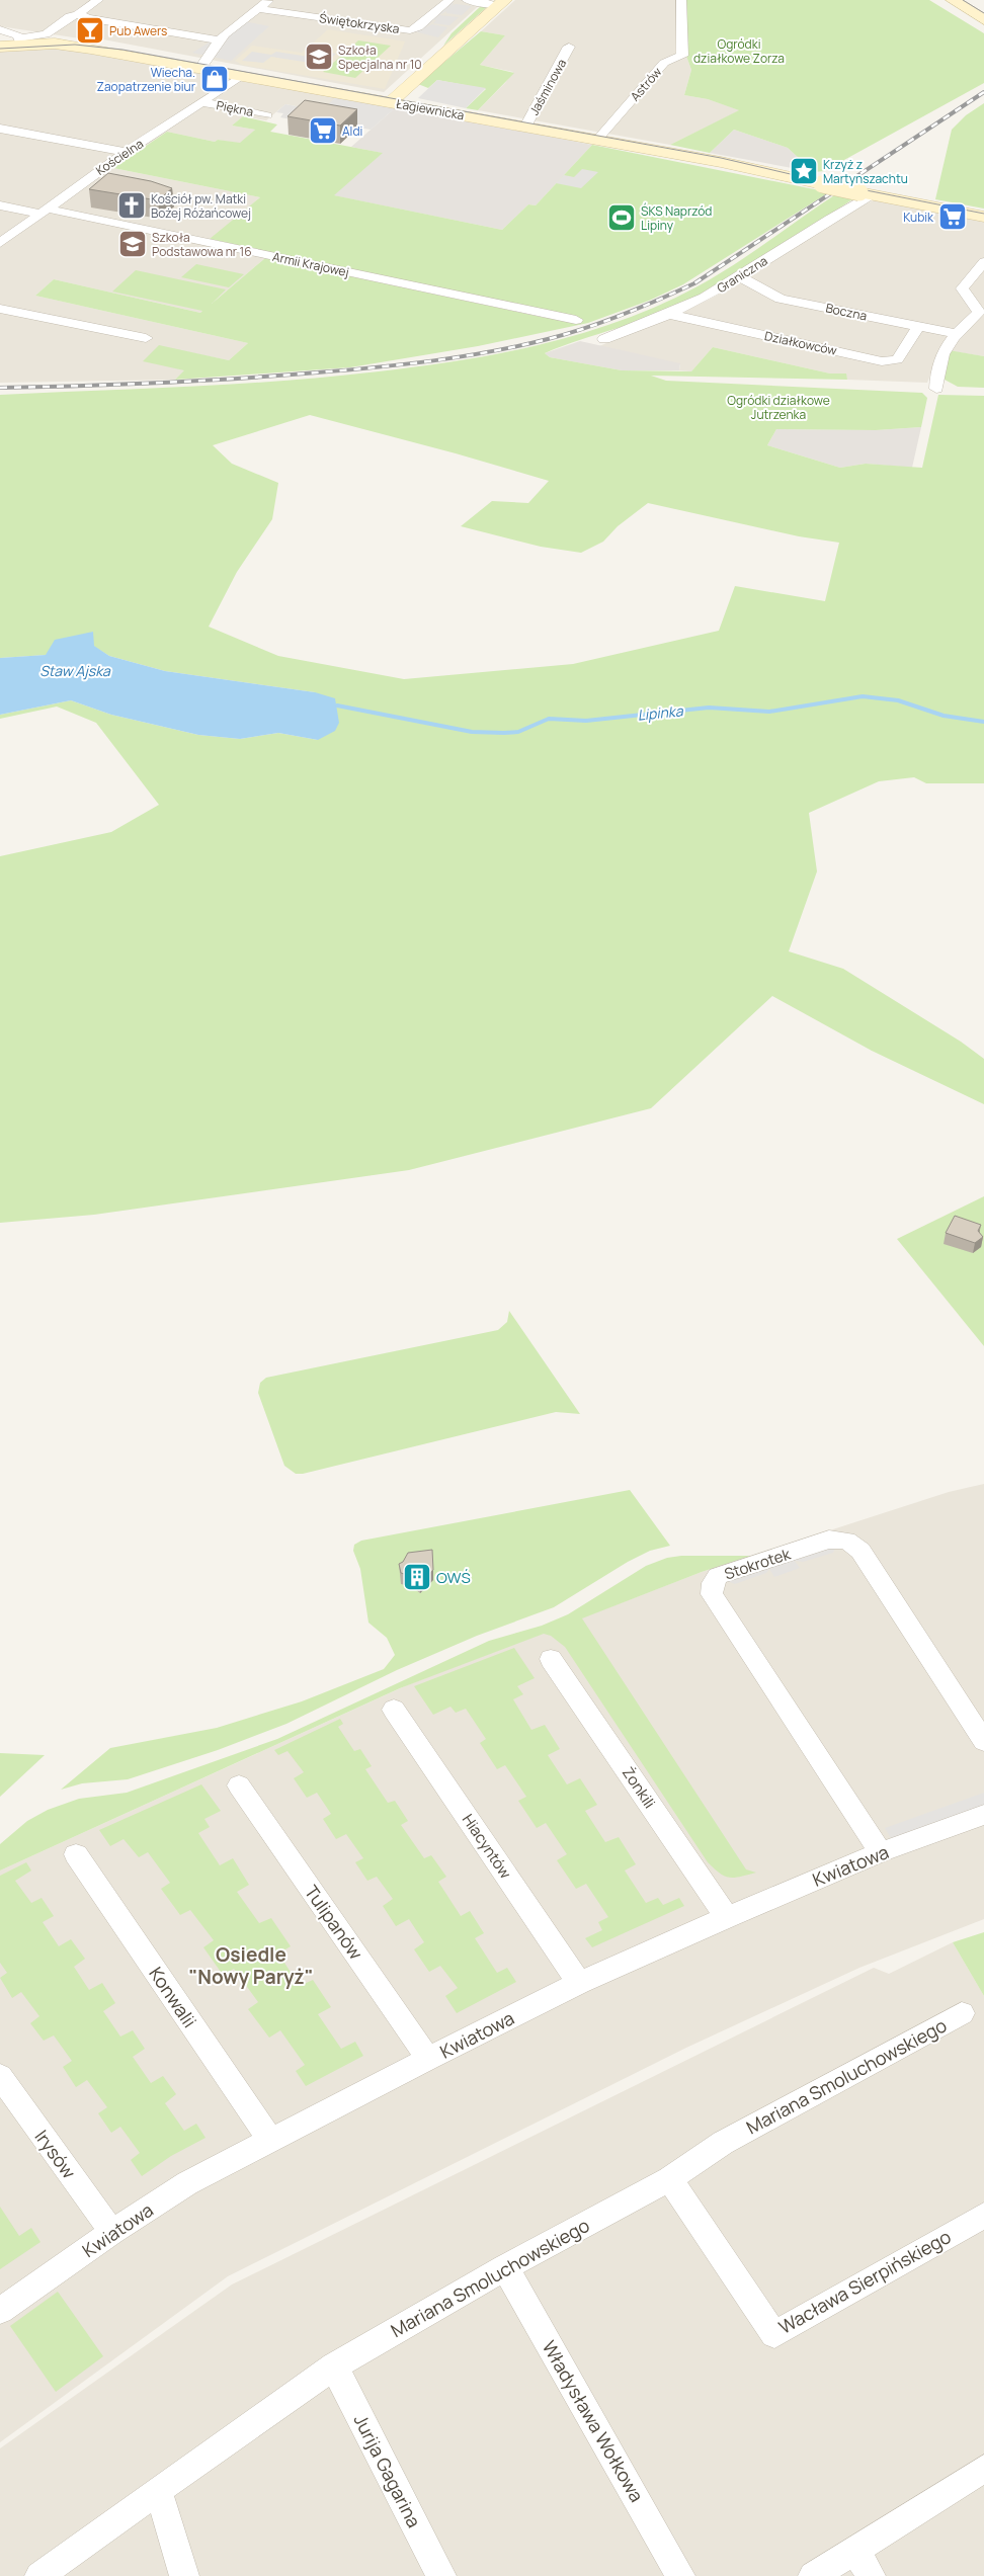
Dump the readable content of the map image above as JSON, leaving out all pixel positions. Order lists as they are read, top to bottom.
{
  "streets": {
    "street": [
      "Świętokrzyska",
      "Astrów",
      "Jaśminowa",
      "Piękna",
      "Łagiewnicka",
      "Kościelna",
      "Armii Krajowej",
      "Graniczna",
      "Boczna",
      "Działkowców",
      "Stokrotek",
      "Żonkili",
      "Hiacyntów",
      "Kwiatowa",
      "Tulipanów",
      "Konwalii",
      "Mariana Smoluchowskiego",
      "Irysów",
      "Wacława Sierpińskiego",
      "Władysława Wołkowa",
      "Jurija Gagarina"
    ]
  },
  "crossings": [
    ["Astrów", "Łagiewnicka"],
    ["Jaśminowa", "Łagiewnicka"],
    ["Piękna", "Kościelna"],
    ["Łagiewnicka", "Kościelna"],
    ["Łagiewnicka", "Graniczna"],
    ["Kościelna", "Armii Krajowej"],
    ["Graniczna", "Boczna"],
    ["Graniczna", "Działkowców"],
    ["Boczna", "Działkowców"],
    ["Stokrotek", "Kwiatowa"],
    ["Żonkili", "Kwiatowa"],
    ["Hiacyntów", "Kwiatowa"],
    ["Kwiatowa", "Tulipanów"],
    ["Kwiatowa", "Konwalii"],
    ["Kwiatowa", "Irysów"],
    ["Mariana Smoluchowskiego", "Wacława Sierpińskiego"],
    ["Mariana Smoluchowskiego", "Władysława Wołkowa"],
    ["Mariana Smoluchowskiego", "Jurija Gagarina"]
  ],
  "districts": ["Osiedle \"Nowy Paryż\""],
  "water": ["Staw Ajska", "Lipinka"],
  "parks": ["Ogródki działkowe Zorza", "Ogródki działkowe Jutrzenka"],
  "places": {
    "bar": ["Pub Awers"],
    "school or university": ["Szkoła Specjalna nr 10", "Szkoła Podstawowa nr 16"],
    "shop": ["Wiecha. Zaopatrzenie biur"],
    "supermarket": ["Aldi", "Kubik"],
    "place": ["Krzyż z Martynszachtu"],
    "church": ["Kościół pw. Matki Bożej Różańcowej"],
    "sports": ["ŚKS Naprzód Lipiny"],
    "building": ["OWŚ"]
  }
}
